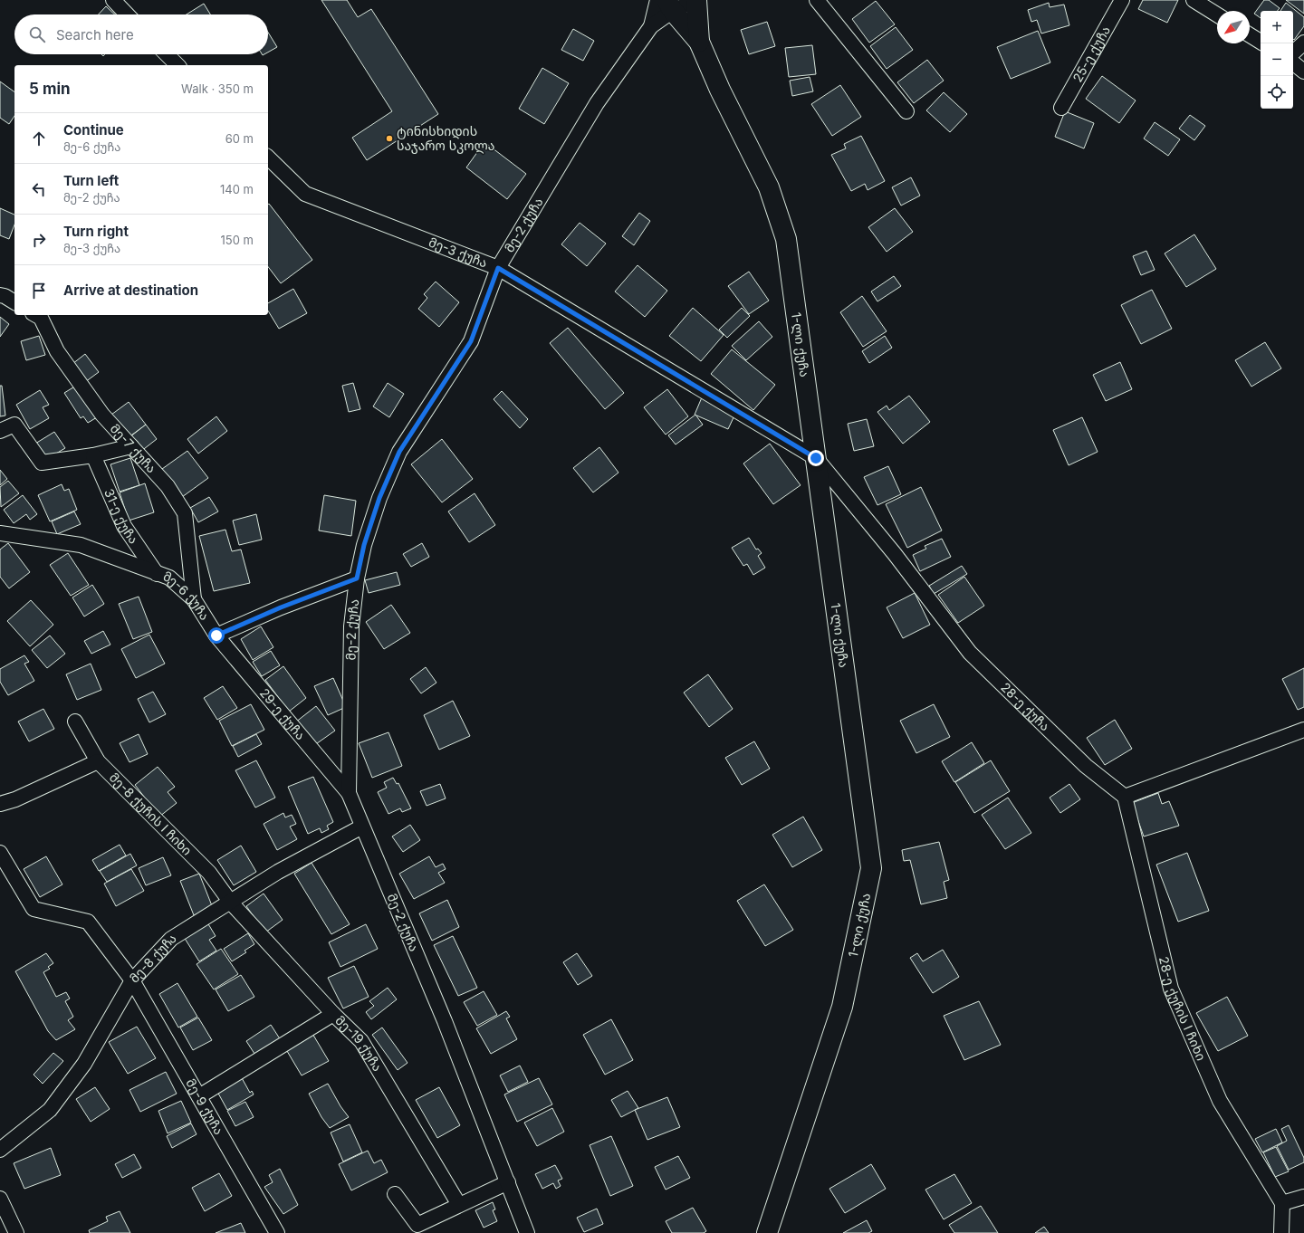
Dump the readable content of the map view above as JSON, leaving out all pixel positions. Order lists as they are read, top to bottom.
{
  "streets": {
    "main road": ["1-ლი ქუჩა"],
    "street": [
      "25-ე ქუჩა",
      "მე-2 ქუჩა",
      "მე-3 ქუჩა",
      "მე-7 ქუჩა",
      "31-ე ქუჩა",
      "მე-6 ქუჩა",
      "28-ე ქუჩა",
      "29-ე ქუჩა",
      "მე-8 ქუჩის I ჩიხი",
      "მე-8 ქუჩა",
      "28-ე ქუჩის I ჩიხი",
      "მე-19 ქუჩა",
      "მე-9 ქუჩა"
    ]
  },
  "crossings": [
    ["მე-2 ქუჩა", "მე-3 ქუჩა"],
    ["მე-2 ქუჩა", "მე-6 ქუჩა"],
    ["მე-2 ქუჩა", "29-ე ქუჩა"],
    ["მე-2 ქუჩა", "მე-8 ქუჩა"],
    ["მე-3 ქუჩა", "1-ლი ქუჩა"],
    ["მე-3 ქუჩა", "28-ე ქუჩა"],
    ["1-ლი ქუჩა", "28-ე ქუჩა"],
    ["მე-7 ქუჩა", "მე-6 ქუჩა"],
    ["31-ე ქუჩა", "მე-6 ქუჩა"],
    ["მე-6 ქუჩა", "29-ე ქუჩა"],
    ["28-ე ქუჩა", "28-ე ქუჩის I ჩიხი"],
    ["მე-8 ქუჩის I ჩიხი", "მე-8 ქუჩა"],
    ["მე-8 ქუჩის I ჩიხი", "მე-19 ქუჩა"],
    ["მე-8 ქუჩა", "მე-19 ქუჩა"],
    ["მე-8 ქუჩა", "მე-9 ქუჩა"]
  ],
  "places": ["ტინისხიდის საჯარო სკოლა"],
  "north": "bottom left",
  "page": {
    "map_buttons": ["+", "−"],
    "search": "Search here",
    "heading": ["5 min", "Walk · 350 m"],
    "list": [
      ["Continue", "მე-6 ქუჩა", "60 m"],
      ["Turn left", "მე-2 ქუჩა", "140 m"],
      ["Turn right", "მე-3 ქუჩა", "150 m"],
      "Arrive at destination"
    ]
  }
}
